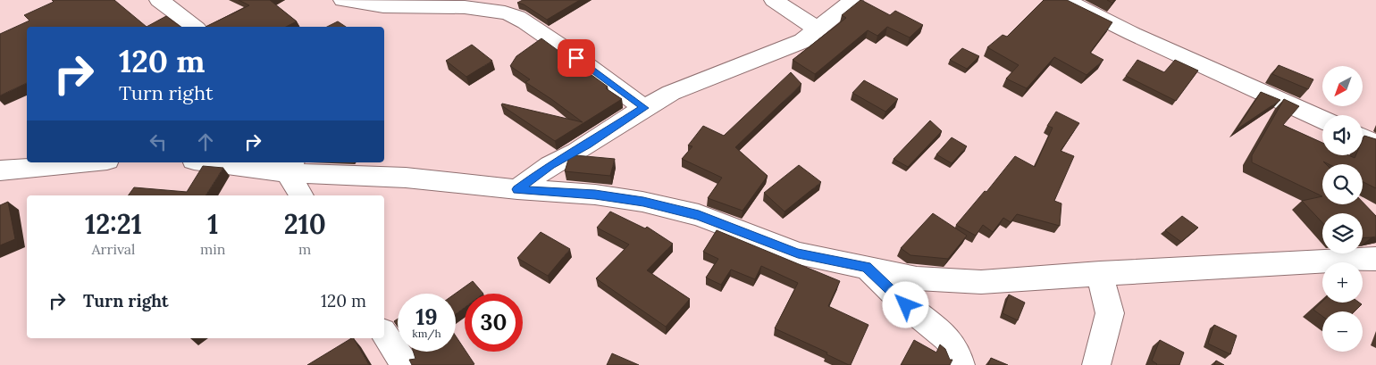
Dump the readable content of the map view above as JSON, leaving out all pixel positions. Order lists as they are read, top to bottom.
{
  "north": "bottom left",
  "page": {
    "turn": ["120 m", "Turn right"],
    "map_buttons": ["+", "−"],
    "eta": [
      "12:21",
      "Arrival",
      "1",
      "min",
      "210",
      "m"
    ],
    "list": [
      {
        "name": "Turn right",
        "value": "120 m"
      }
    ],
    "speed": "19 km/h",
    "limit": "30"
  }
}
